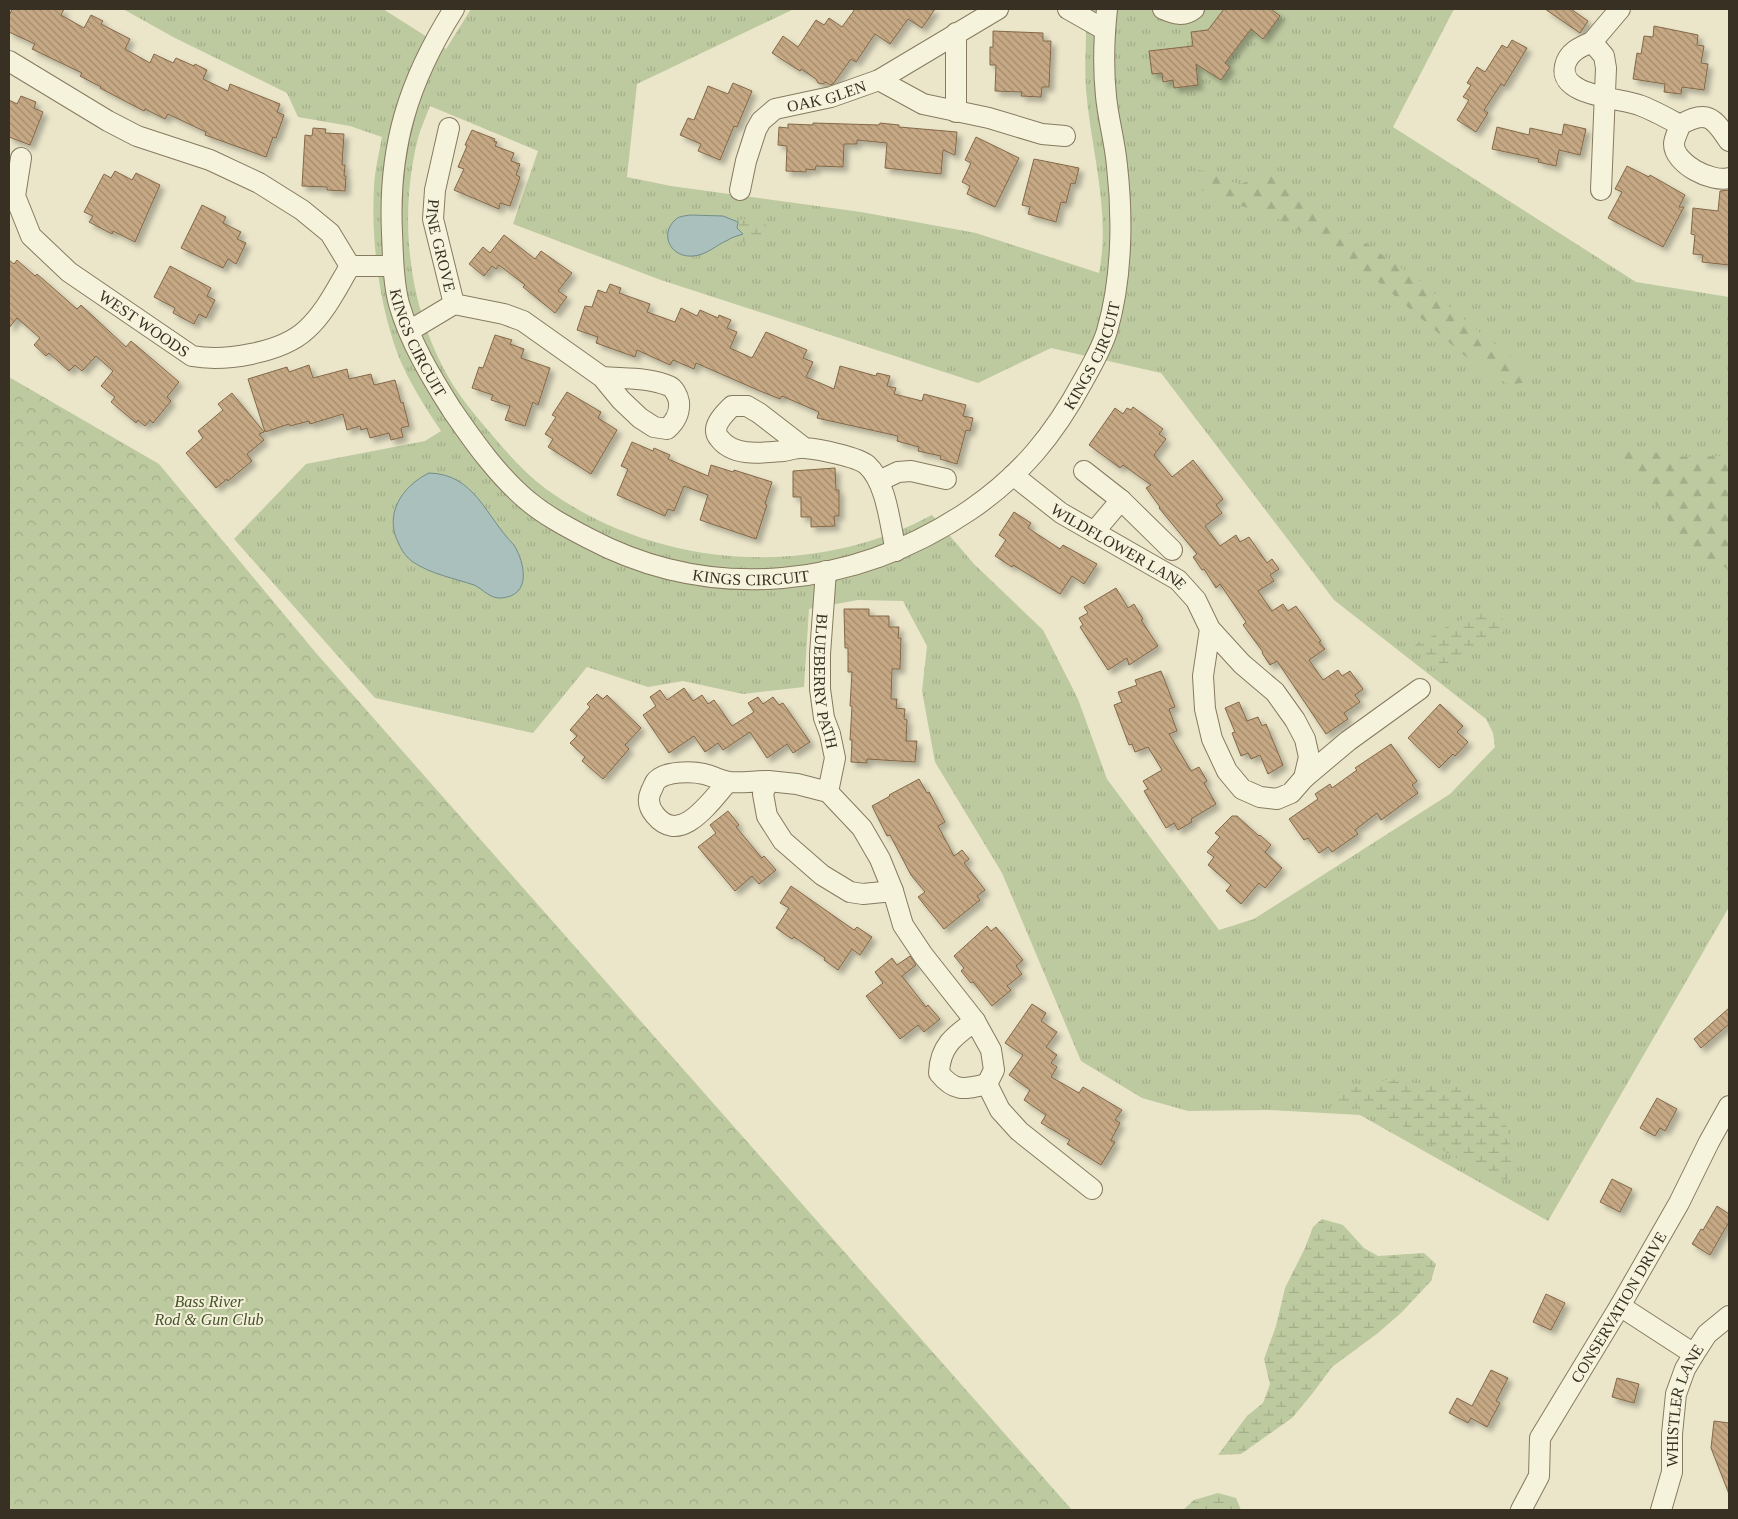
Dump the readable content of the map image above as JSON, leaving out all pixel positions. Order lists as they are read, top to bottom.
{
  "streets": {
    "street": [
      "OAK GLEN",
      "PINE GROVE",
      "WEST WOODS",
      "KINGS CIRCUIT",
      "WILDFLOWER LANE",
      "BLUEBERRY PATH",
      "CONSERVATION DRIVE",
      "WHISTLER LANE"
    ]
  },
  "crossings": [
    ["PINE GROVE", "KINGS CIRCUIT"],
    ["KINGS CIRCUIT", "WILDFLOWER LANE"],
    ["KINGS CIRCUIT", "BLUEBERRY PATH"]
  ],
  "parks": ["Bass River Rod & Gun Club"]
}
